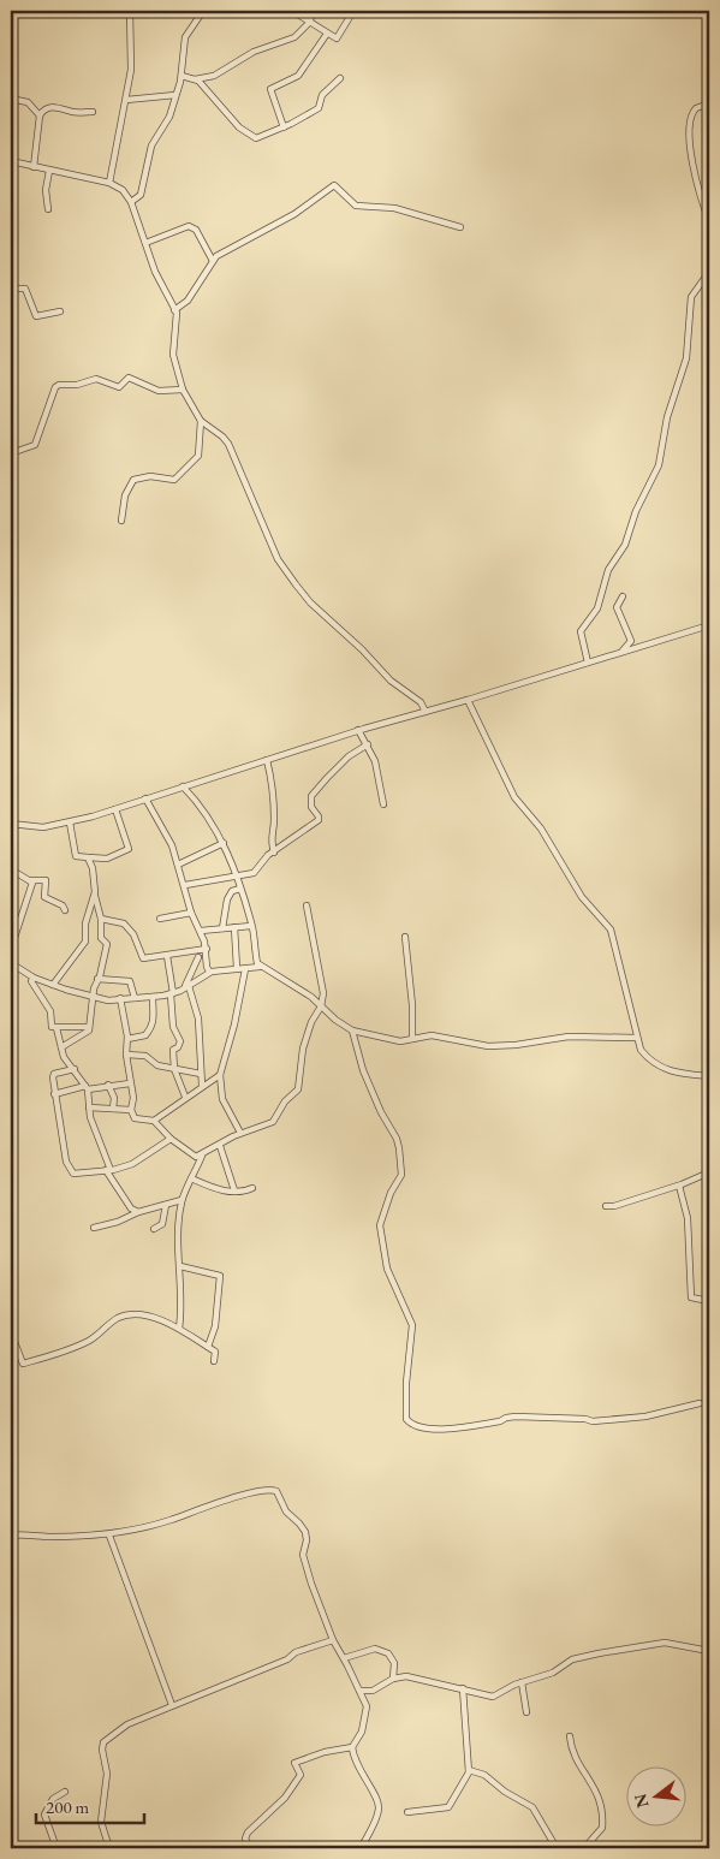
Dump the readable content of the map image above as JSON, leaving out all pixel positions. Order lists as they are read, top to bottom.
{
  "scale_bar": "200 m",
  "north": "left"
}
